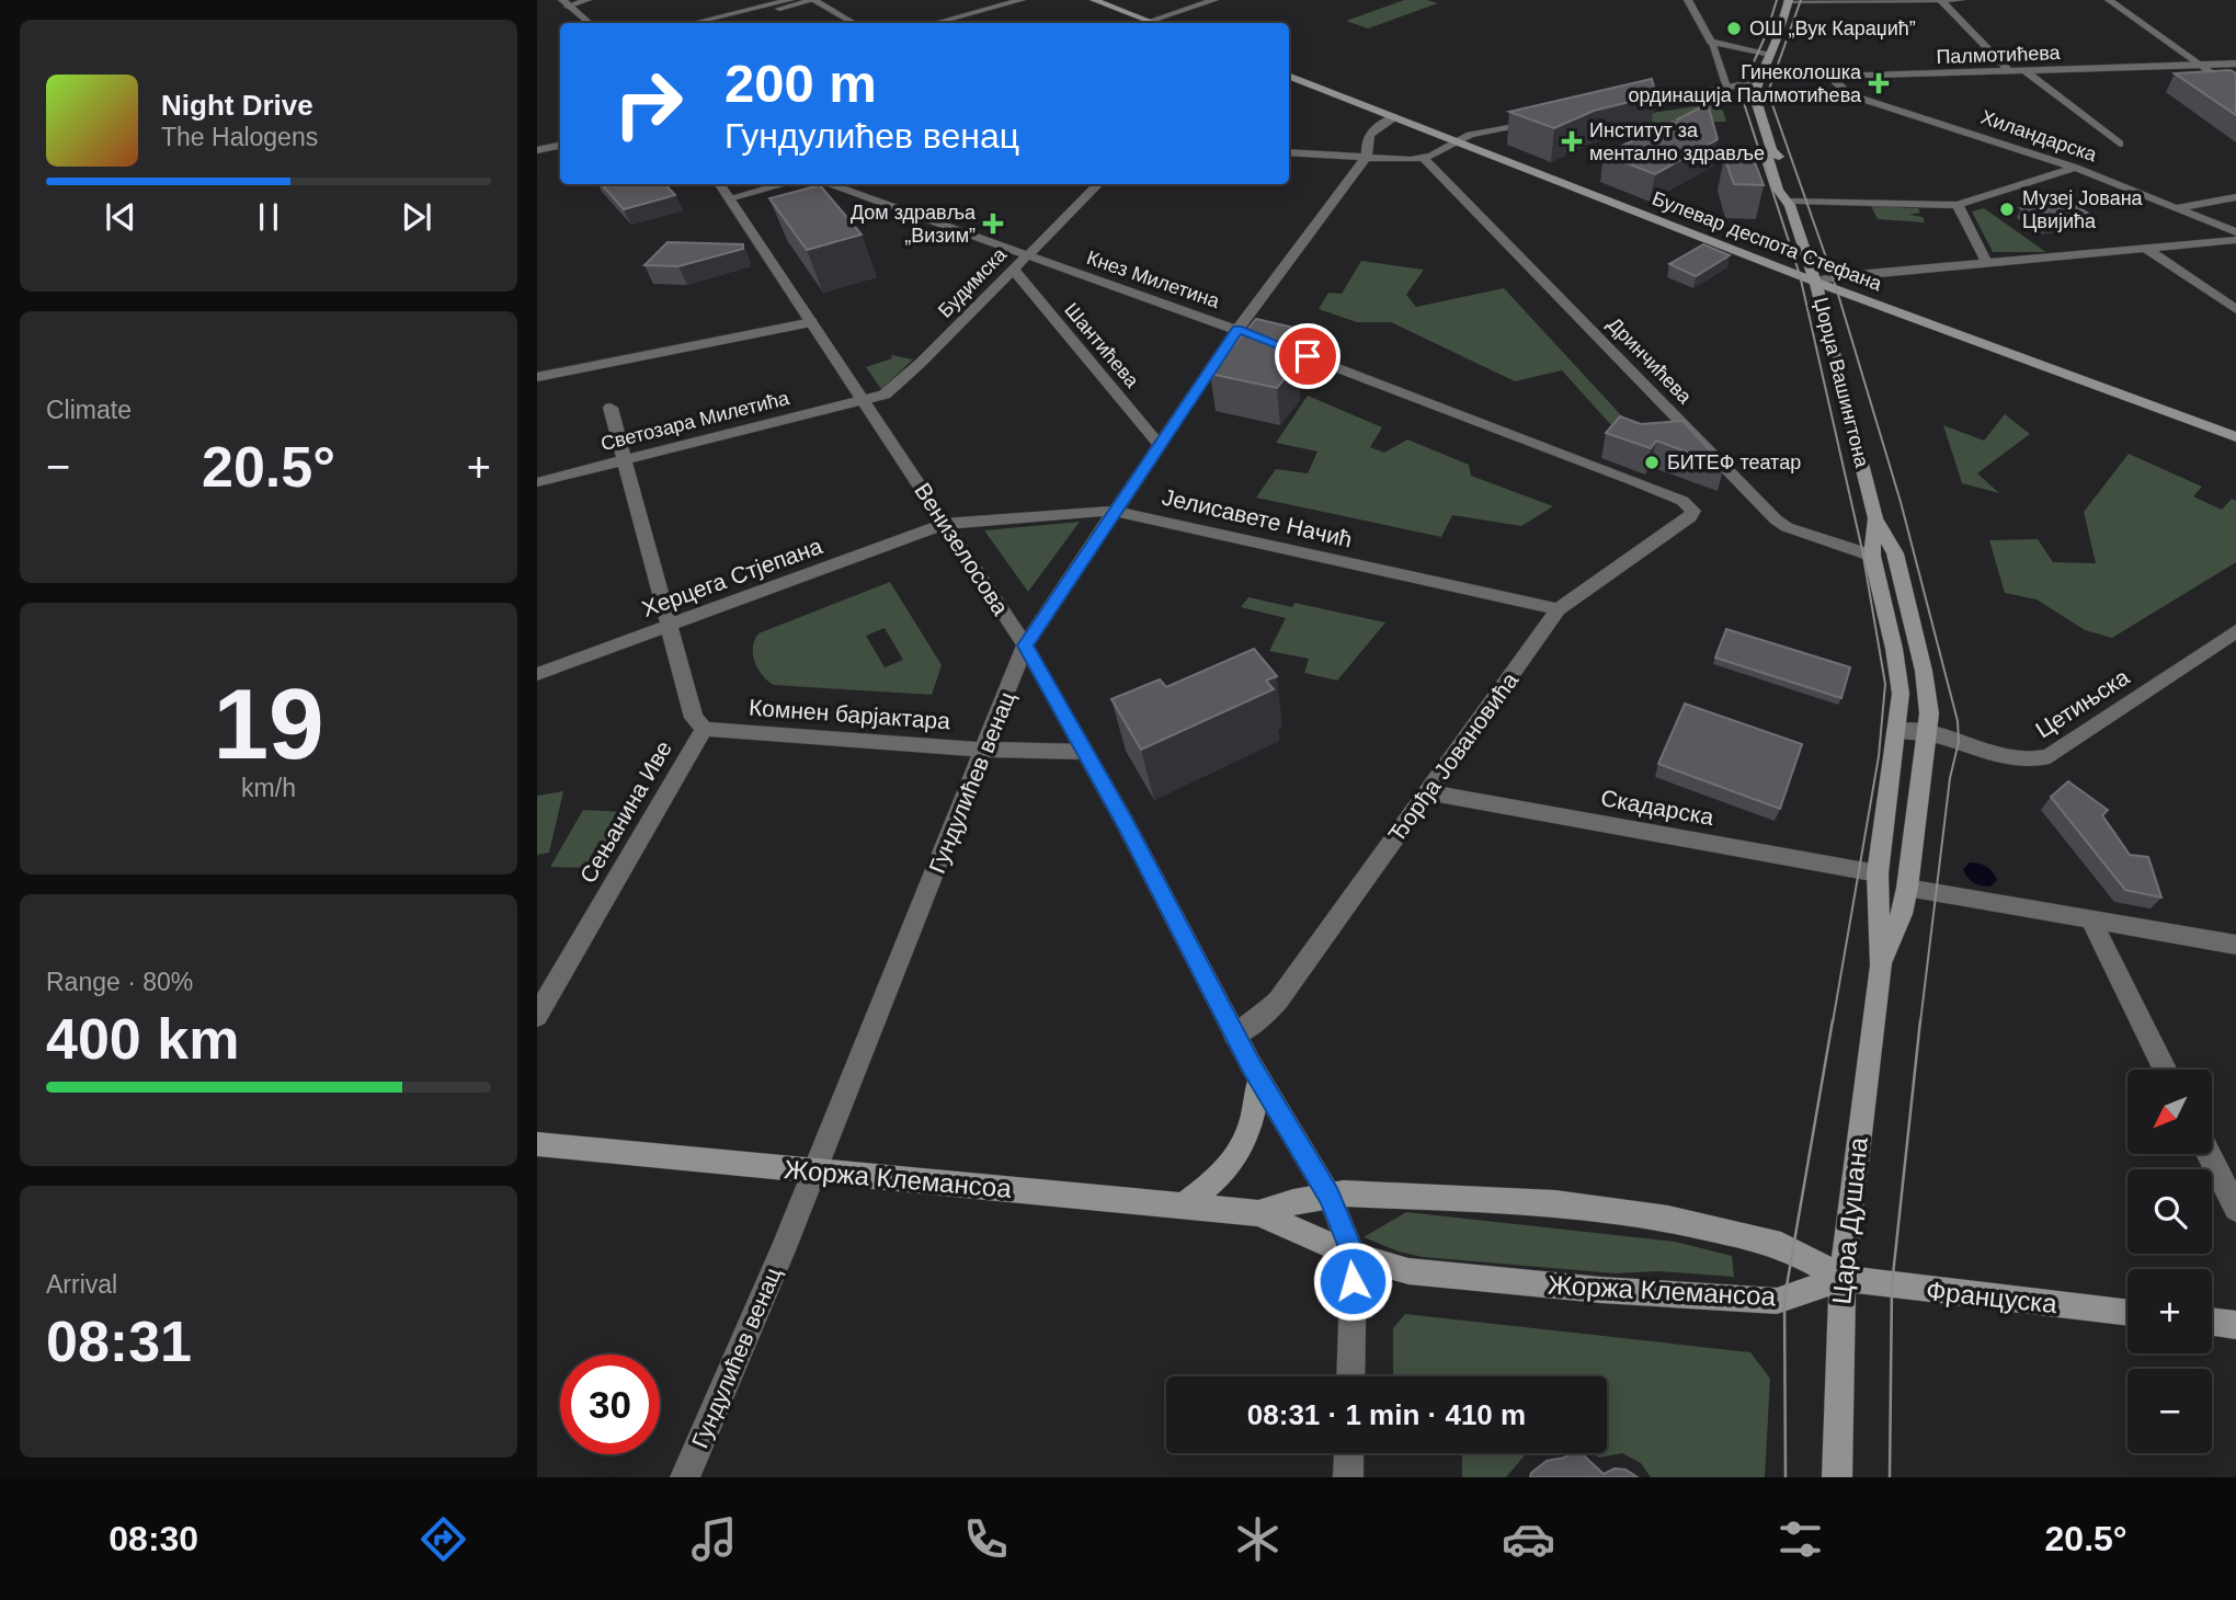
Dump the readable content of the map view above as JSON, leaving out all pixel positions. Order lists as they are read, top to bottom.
{
  "streets": {
    "main road": [
      "Булевар деспота Стефана",
      "Џорџа Вашингтона",
      "Жоржа Клемансоа",
      "Цара Душана",
      "Француска"
    ],
    "street": [
      "Палмотићева",
      "Хиландарска",
      "Кнез Милетина",
      "Будимска",
      "Шантићева",
      "Дринчићева",
      "Светозара Милетића",
      "Јелисавете Начић",
      "Венизелосова",
      "Херцега Стјепана",
      "Цетињска",
      "Комнен барјактара",
      "Ђорђа Јовановића",
      "Гундулићев венац",
      "Скадарска",
      "Сењанина Иве"
    ]
  },
  "crossings": [
    ["Палмотићева", "Хиландарска"],
    ["Палмотићева", "Џорџа Вашингтона"],
    ["Булевар деспота Стефана", "Џорџа Вашингтона"],
    ["Булевар деспота Стефана", "Гундулићев венац"],
    ["Кнез Милетина", "Будимска"],
    ["Кнез Милетина", "Ђорђа Јовановића"],
    ["Кнез Милетина", "Гундулићев венац"],
    ["Будимска", "Шантићева"],
    ["Будимска", "Светозара Милетића"],
    ["Будимска", "Венизелосова"],
    ["Шантићева", "Гундулићев венац"],
    ["Дринчићева", "Џорџа Вашингтона"],
    ["Џорџа Вашингтона", "Цетињска"],
    ["Џорџа Вашингтона", "Скадарска"],
    ["Џорџа Вашингтона", "Цара Душана"],
    ["Светозара Милетића", "Венизелосова"],
    ["Светозара Милетића", "Сењанина Иве"],
    ["Јелисавете Начић", "Венизелосова"],
    ["Јелисавете Начић", "Херцега Стјепана"],
    ["Јелисавете Начић", "Ђорђа Јовановића"],
    ["Јелисавете Начић", "Гундулићев венац"],
    ["Венизелосова", "Херцега Стјепана"],
    ["Венизелосова", "Комнен барјактара"],
    ["Венизелосова", "Ђорђа Јовановића"],
    ["Венизелосова", "Гундулићев венац"],
    ["Венизелосова", "Жоржа Клемансоа"],
    ["Херцега Стјепана", "Сењанина Иве"],
    ["Комнен барјактара", "Гундулићев венац"],
    ["Комнен барјактара", "Сењанина Иве"],
    ["Ђорђа Јовановића", "Скадарска"],
    ["Гундулићев венац", "Жоржа Клемансоа"],
    ["Скадарска", "Цара Душана"],
    ["Жоржа Клемансоа", "Цара Душана"],
    ["Жоржа Клемансоа", "Француска"],
    ["Цара Душана", "Француска"]
  ],
  "places": {
    "other": ["ОШ „Вук Караџић”", "Музеј Јована Цвијића", "БИТЕФ театар"],
    "health": ["Гинеколошка ординација Палмотићева", "Институт за ментално здравље", "Дом здравља „Визим”"]
  },
  "north": "bottom left",
  "page": {
    "turn": ["200 m", "Гундулићев венац"],
    "song": ["Night Drive", "The Halogens"],
    "tile": [
      "Climate",
      ["19", "km/h"],
      ["Range · 80%", "400 km"],
      ["Arrival", "08:31"]
    ],
    "heat": ["−", "20.5°", "+"],
    "map_buttons": ["+", "−"],
    "limit": "30",
    "trip": "08:31 · 1 min · 410 m",
    "tabs": ["08:30", "20.5°"]
  }
}
